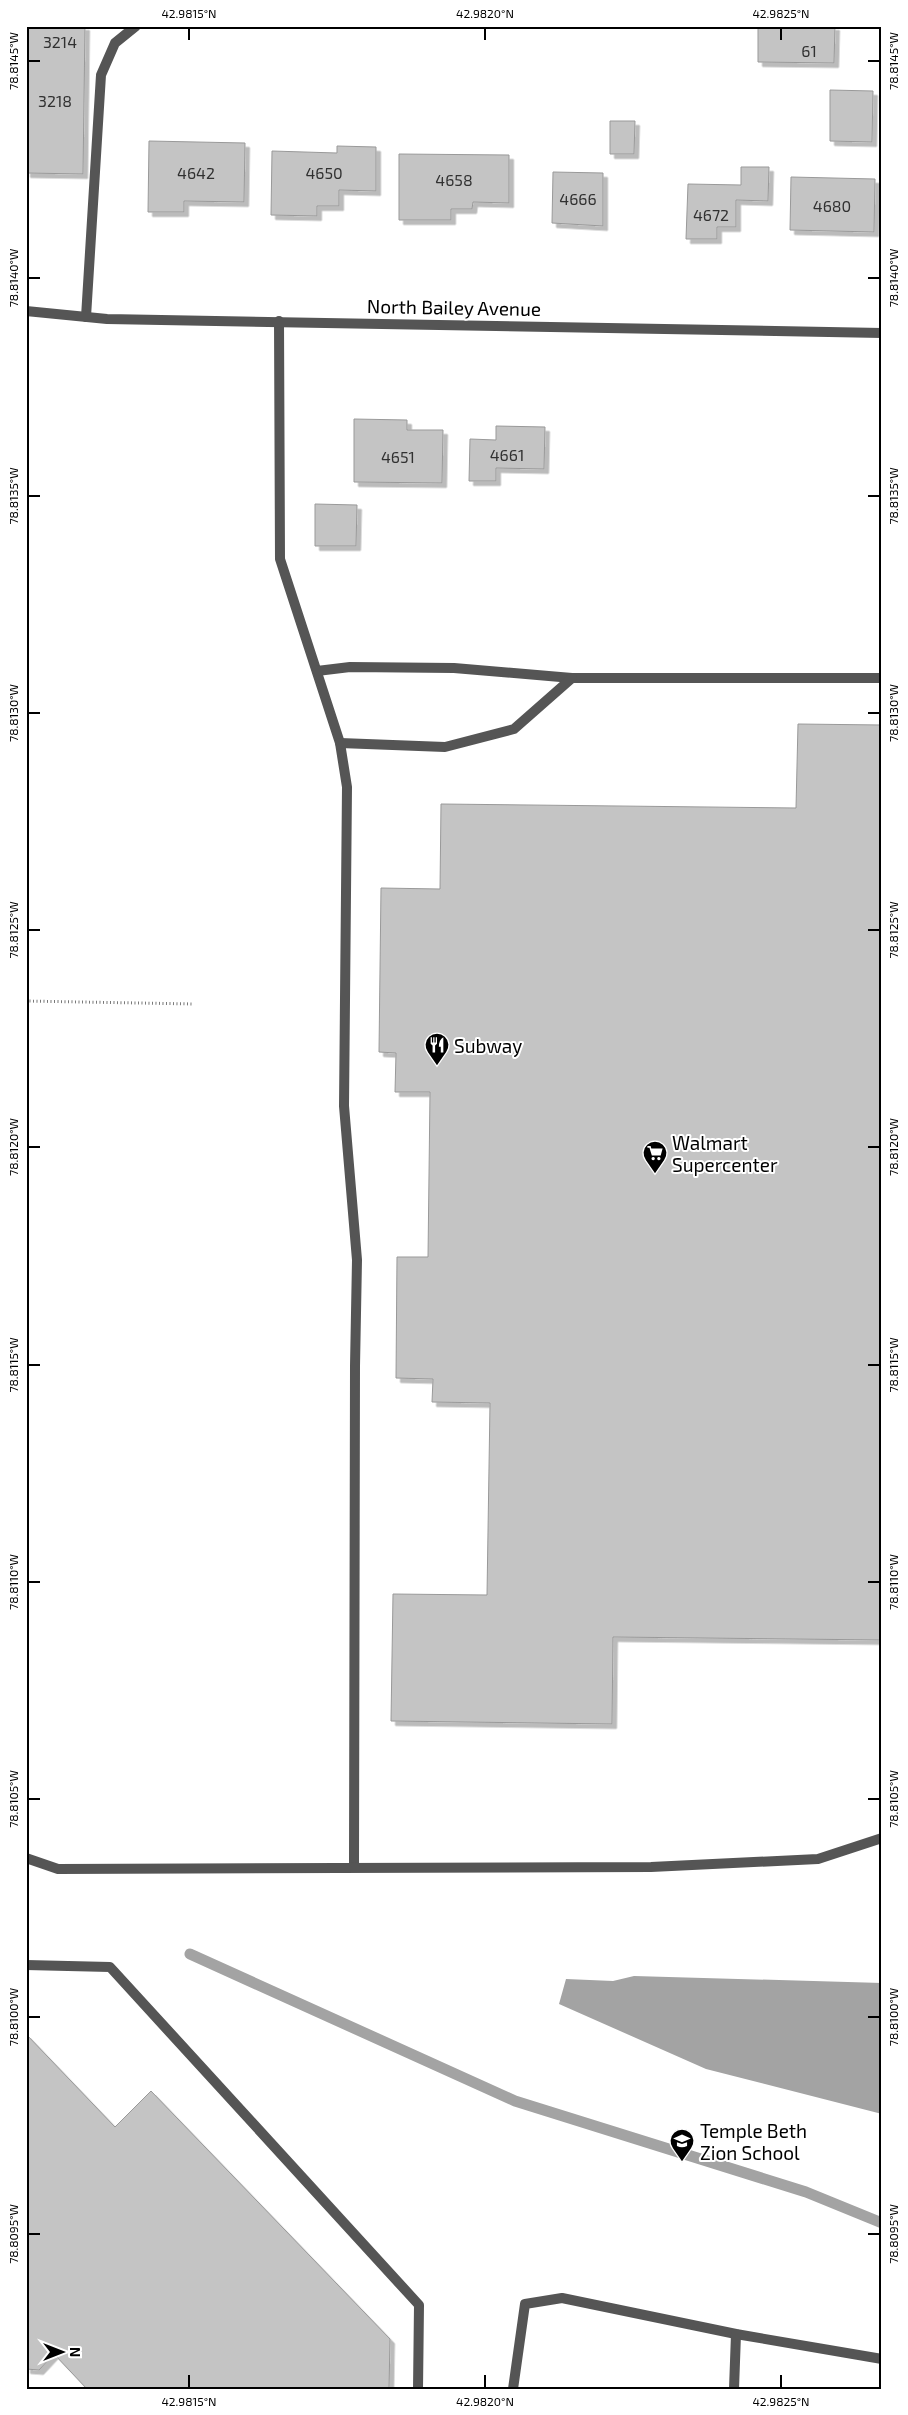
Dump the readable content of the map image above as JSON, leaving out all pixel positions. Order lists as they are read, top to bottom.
{
  "streets": {
    "street": ["North Bailey Avenue"]
  },
  "places": {
    "restaurant": ["Subway"],
    "supermarket": ["Walmart Supercenter"],
    "school or university": ["Temple Beth Zion School"]
  },
  "house_numbers": [
    "3214",
    "61",
    "3218",
    "4642",
    "4650",
    "4658",
    "4666",
    "4680",
    "4672",
    "4661",
    "4651"
  ],
  "north": "right",
  "coordinates": [
    "42.9815°N",
    "42.9820°N",
    "42.9825°N",
    "78.8145°W",
    "78.8140°W",
    "78.8135°W",
    "78.8130°W",
    "78.8125°W",
    "78.8120°W",
    "78.8115°W",
    "78.8110°W",
    "78.8105°W",
    "78.8100°W",
    "78.8095°W"
  ]
}
